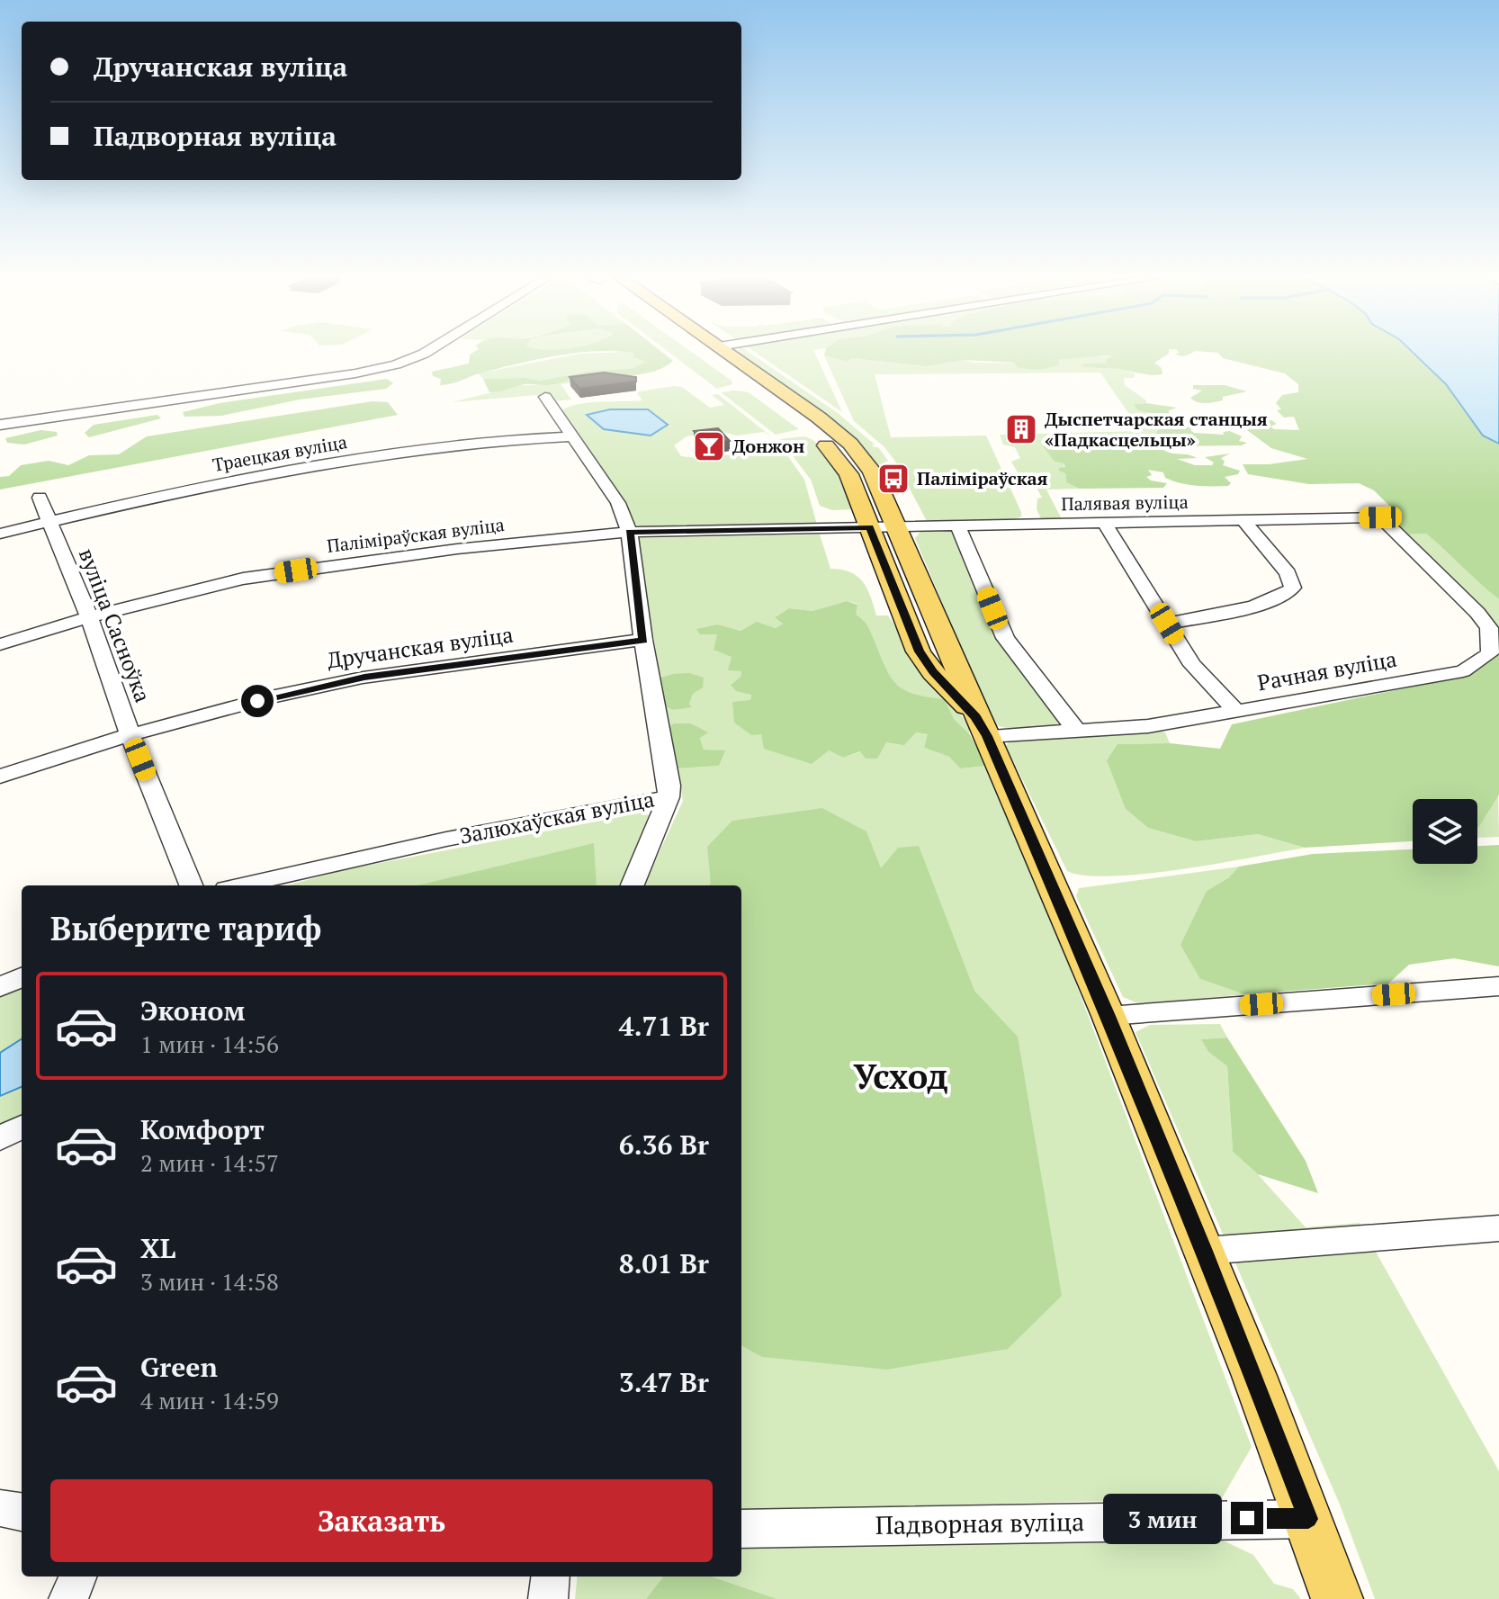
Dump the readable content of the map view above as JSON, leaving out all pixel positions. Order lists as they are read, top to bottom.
{
  "streets": {
    "street": [
      "Траецкая вуліца",
      "Палявая вуліца",
      "Паліміраўская вуліца",
      "вуліца Сасноўка",
      "Дручанская вуліца",
      "Рачная вуліца",
      "Залюхаўская вуліца",
      "Падворная вуліца"
    ]
  },
  "crossings": [
    ["Траецкая вуліца", "вуліца Сасноўка"],
    ["Палявая вуліца", "Паліміраўская вуліца"],
    ["Палявая вуліца", "Рачная вуліца"],
    ["Паліміраўская вуліца", "вуліца Сасноўка"],
    ["Паліміраўская вуліца", "Залюхаўская вуліца"],
    ["вуліца Сасноўка", "Дручанская вуліца"],
    ["Дручанская вуліца", "Залюхаўская вуліца"]
  ],
  "districts": ["Усход"],
  "places": {
    "building": ["Дыспетчарская станцыя «Падкасцельцы»"],
    "bar": ["Донжон"],
    "bus stop": ["Паліміраўская"]
  },
  "page": {
    "banner": ["Дручанская вуліца", "Падворная вуліца"],
    "heading": "Выберите тариф",
    "list": [
      {
        "name": "Эконом",
        "note": "1 мин · 14:56",
        "value": "4.71 Br"
      },
      {
        "name": "Комфорт",
        "note": "2 мин · 14:57",
        "value": "6.36 Br"
      },
      {
        "name": "XL",
        "note": "3 мин · 14:58",
        "value": "8.01 Br"
      },
      {
        "name": "Green",
        "note": "4 мин · 14:59",
        "value": "3.47 Br"
      }
    ],
    "buttons": "Заказать",
    "bubble": "3 мин"
  }
}
